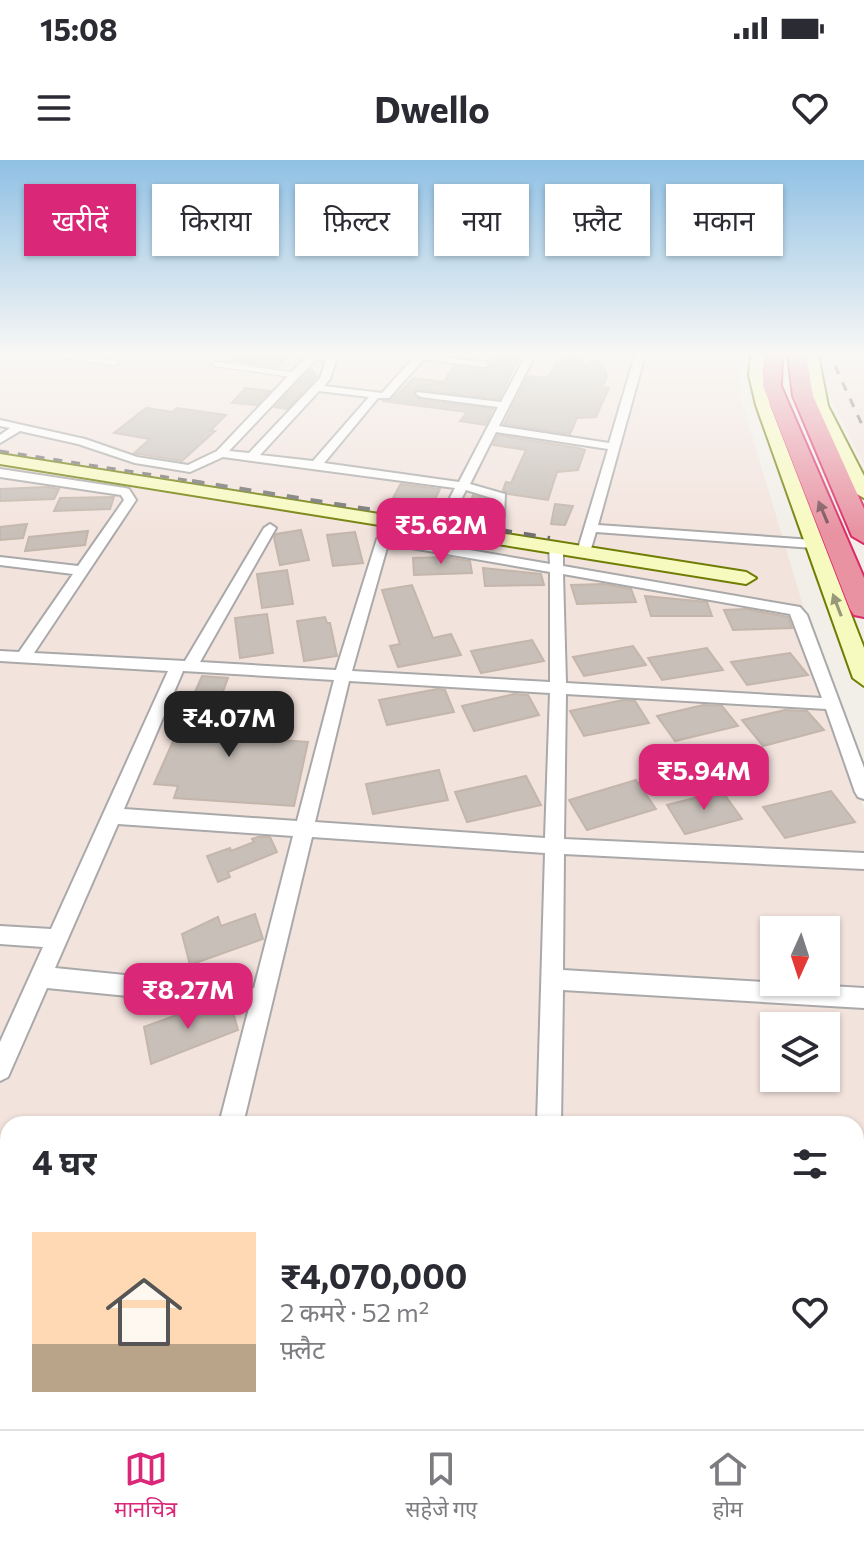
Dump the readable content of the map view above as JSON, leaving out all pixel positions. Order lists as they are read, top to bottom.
{
  "north": "bottom",
  "page": {
    "status": "15:08",
    "header": "Dwello",
    "chip": [
      "खरीदें",
      "किराया",
      "फ़िल्टर",
      "नया",
      "फ़्लैट",
      "मकान"
    ],
    "price": [
      "₹5.62M",
      "₹4.07M",
      "₹5.94M",
      "₹8.27M"
    ],
    "heading": "4 घर",
    "list": [
      {
        "name": "₹4,070,000",
        "note": "2 कमरे · 52 m² · फ़्लैट"
      }
    ],
    "tabs": ["मानचित्र", "सहेजे गए", "होम"]
  }
}
